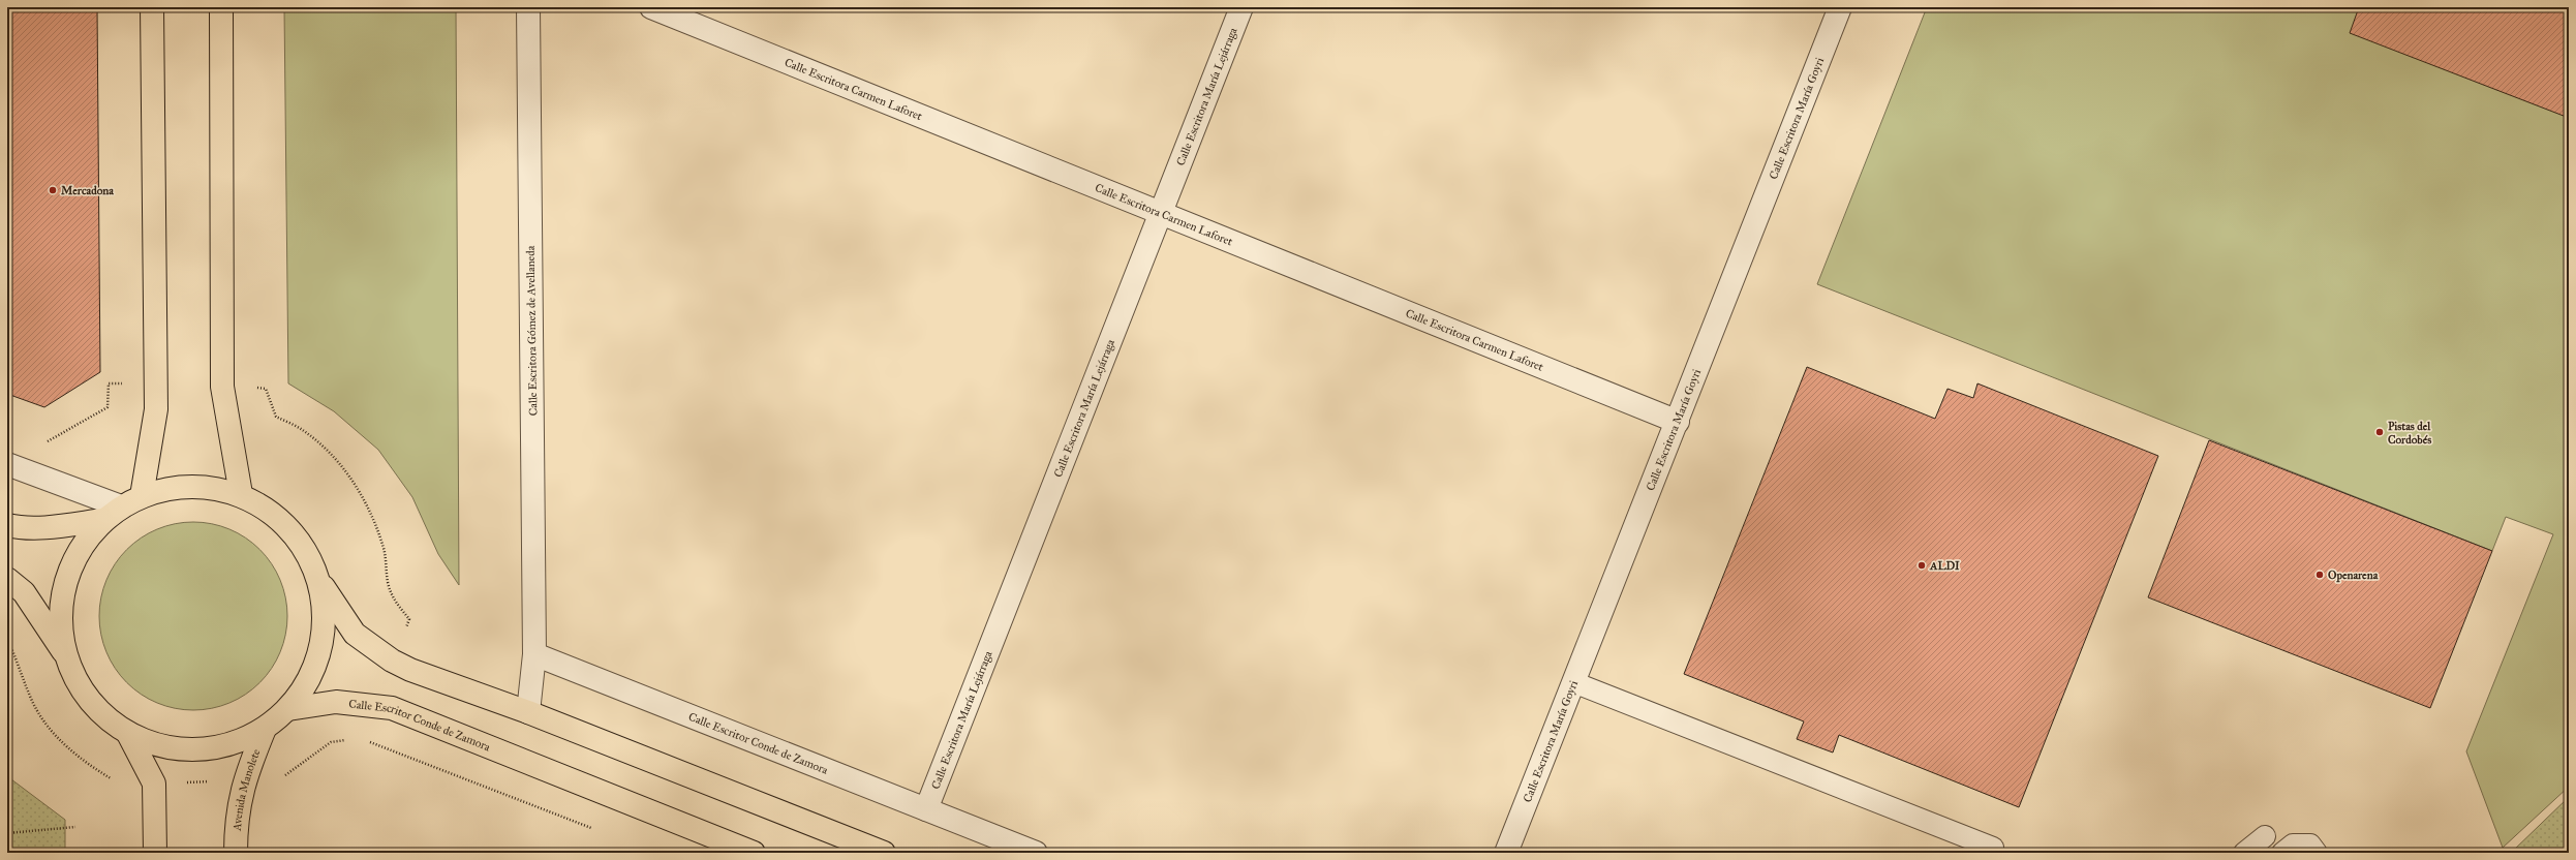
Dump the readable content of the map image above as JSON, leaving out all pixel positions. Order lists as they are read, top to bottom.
{
  "streets": {
    "main road": ["Calle Escritor Conde de Zamora", "Avenida Manolete"],
    "street": [
      "Calle Escritora Carmen Laforet",
      "Calle Escritora María Lejárraga",
      "Calle Escritora María Goyri",
      "Calle Escritora Gómez de Avellaneda"
    ]
  },
  "crossings": [
    ["Calle Escritora Carmen Laforet", "Calle Escritora María Lejárraga"],
    ["Calle Escritora Carmen Laforet", "Calle Escritora María Goyri"],
    ["Calle Escritora María Lejárraga", "Calle Escritor Conde de Zamora"],
    ["Calle Escritora Gómez de Avellaneda", "Calle Escritor Conde de Zamora"]
  ],
  "places": [
    "Mercadona",
    "Pistas del Cordobés",
    "ALDI",
    "Openarena"
  ]
}
